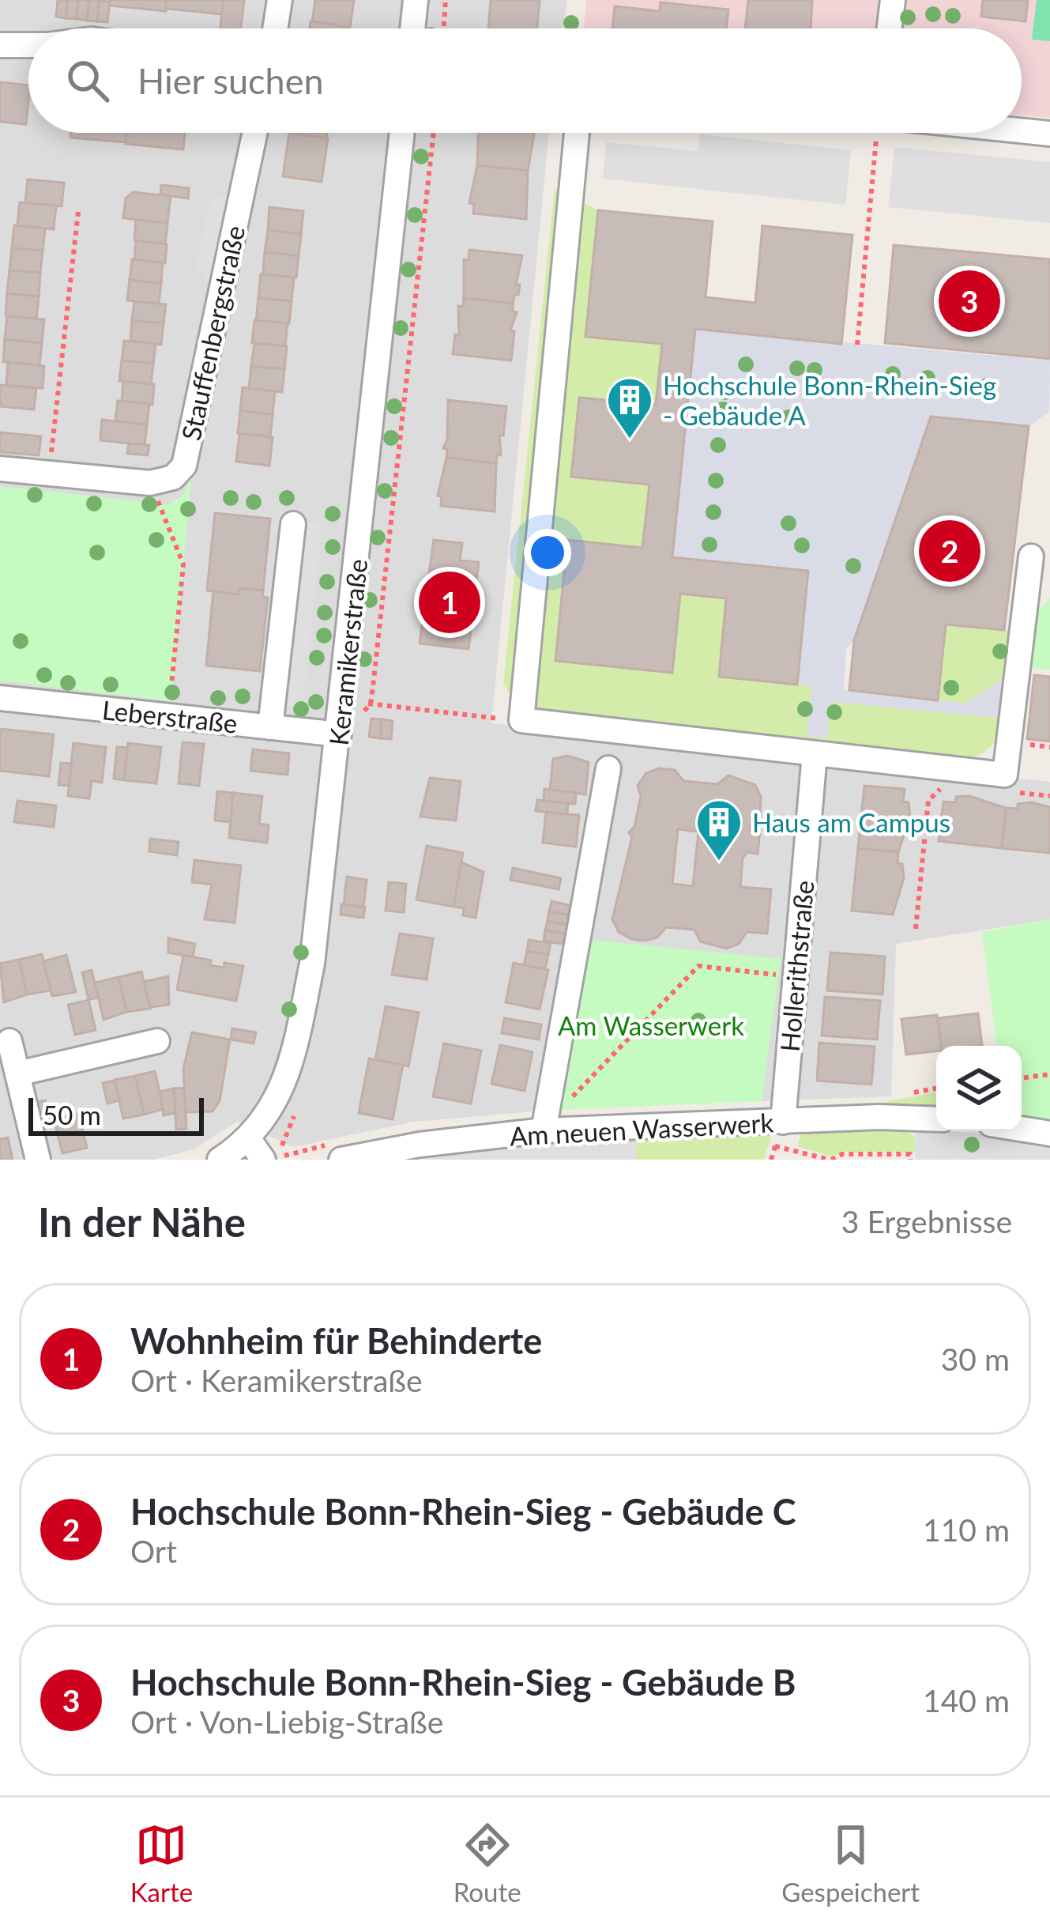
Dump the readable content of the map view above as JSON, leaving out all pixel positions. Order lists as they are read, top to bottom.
{
  "streets": {
    "street": [
      "Stauffenbergstraße",
      "Keramikerstraße",
      "Leberstraße",
      "Hollerithstraße",
      "Am neuen Wasserwerk"
    ]
  },
  "crossings": [
    ["Keramikerstraße", "Leberstraße"],
    ["Hollerithstraße", "Am neuen Wasserwerk"]
  ],
  "parks": ["Am Wasserwerk"],
  "places": {
    "building": ["Hochschule Bonn-Rhein-Sieg - Gebäude A", "Haus am Campus"]
  },
  "scale_bar": "50 m",
  "page": {
    "search": "Hier suchen",
    "pins": ["3", "2", "1"],
    "scale": "50 m",
    "heading": ["In der Nähe", "3 Ergebnisse"],
    "list": [
      {
        "mark": "1",
        "name": "Wohnheim für Behinderte",
        "note": "Ort · Keramikerstraße",
        "value": "30 m"
      },
      {
        "mark": "2",
        "name": "Hochschule Bonn-Rhein-Sieg - Gebäude C",
        "note": "Ort",
        "value": "110 m"
      },
      {
        "mark": "3",
        "name": "Hochschule Bonn-Rhein-Sieg - Gebäude B",
        "note": "Ort · Von-Liebig-Straße",
        "value": "140 m"
      }
    ],
    "nav": ["Karte", "Route", "Gespeichert"]
  }
}
